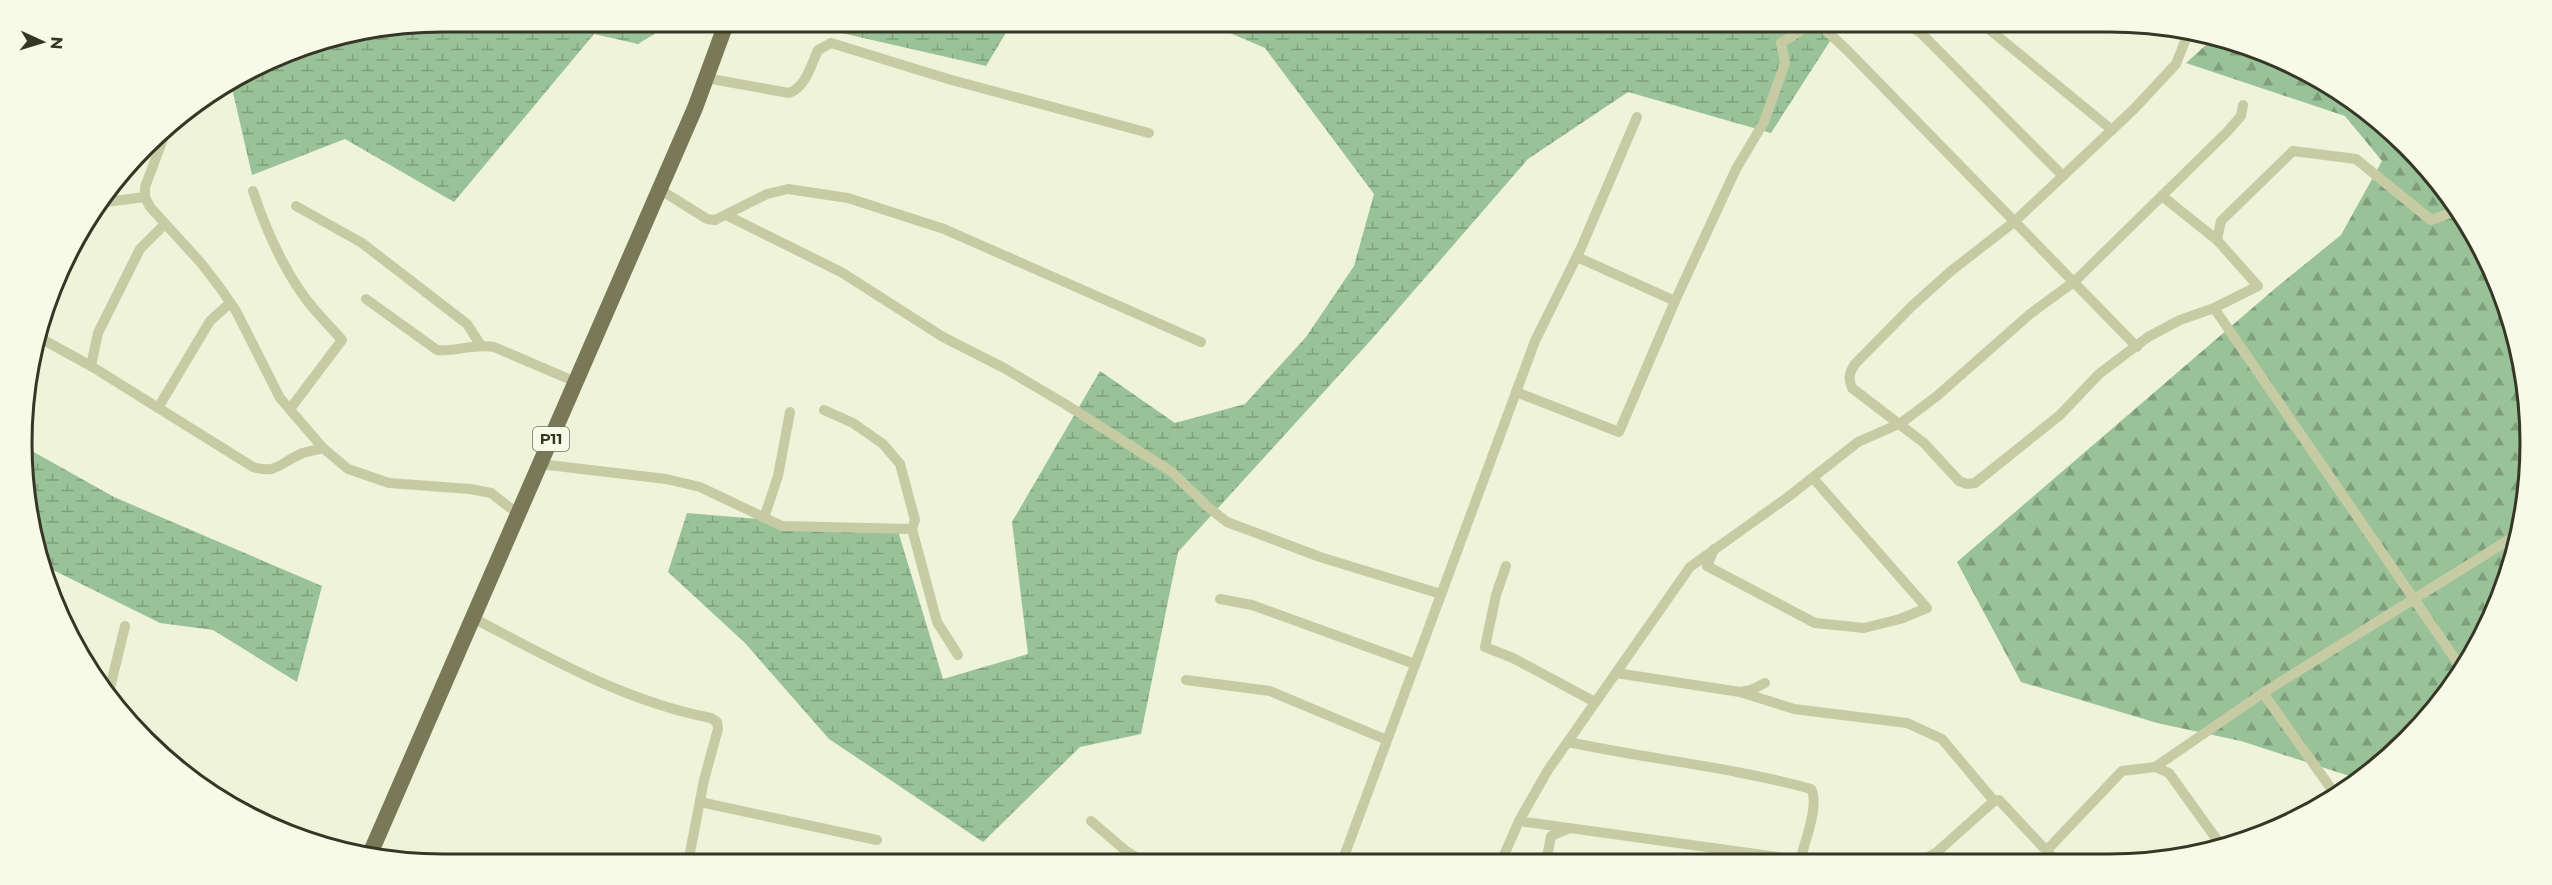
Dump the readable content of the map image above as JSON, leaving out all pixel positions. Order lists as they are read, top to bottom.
{
  "streets": {
    "main road": ["P11"]
  },
  "north": "right"
}
